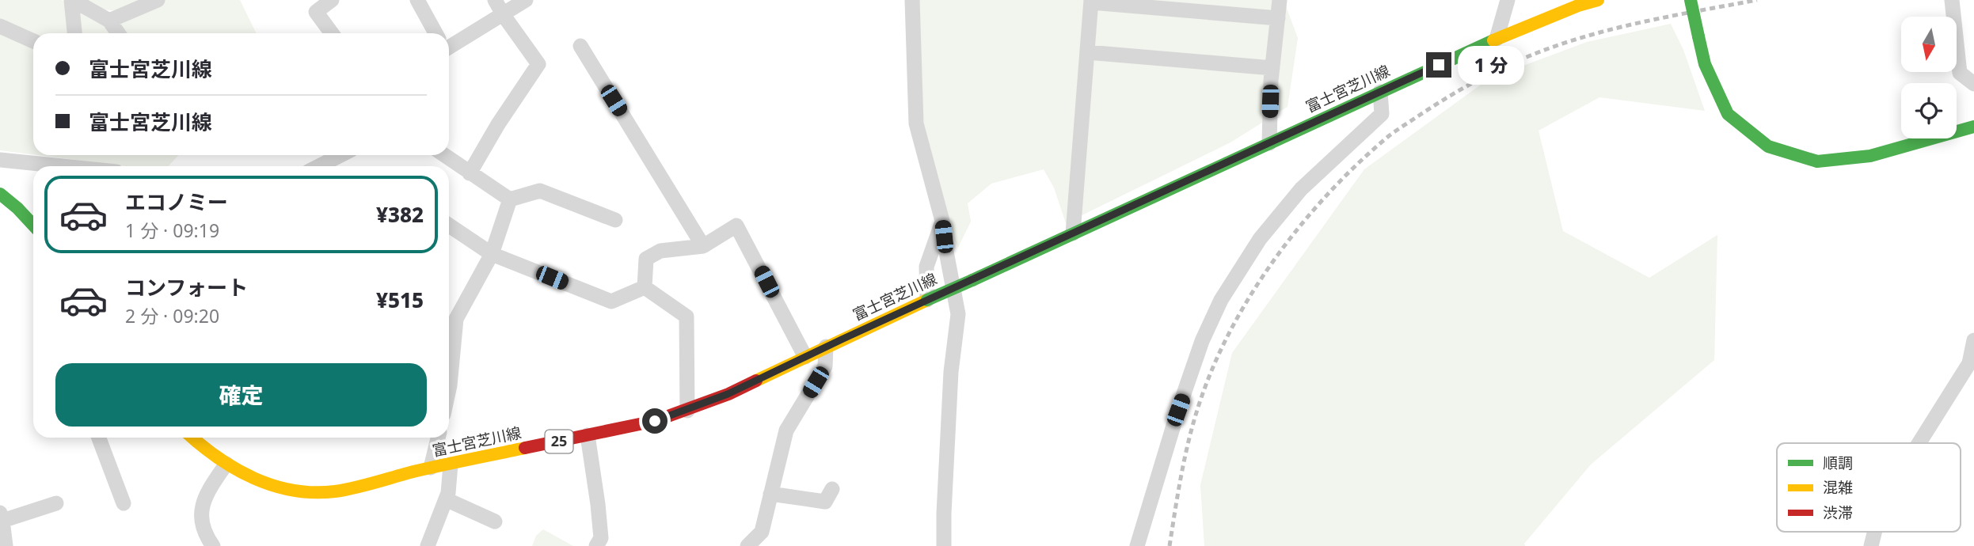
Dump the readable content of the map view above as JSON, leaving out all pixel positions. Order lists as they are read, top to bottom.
{
  "streets": {
    "main road": ["富士宮芝川線", "25"]
  },
  "legend": ["順調", "混雑", "渋滞"],
  "north": "bottom",
  "page": {
    "banner": ["富士宮芝川線", "富士宮芝川線"],
    "bubble": "1 分",
    "list": [
      {
        "name": "エコノミー",
        "note": "1 分 · 09:19",
        "value": "¥382"
      },
      {
        "name": "コンフォート",
        "note": "2 分 · 09:20",
        "value": "¥515"
      }
    ],
    "buttons": "確定"
  }
}
